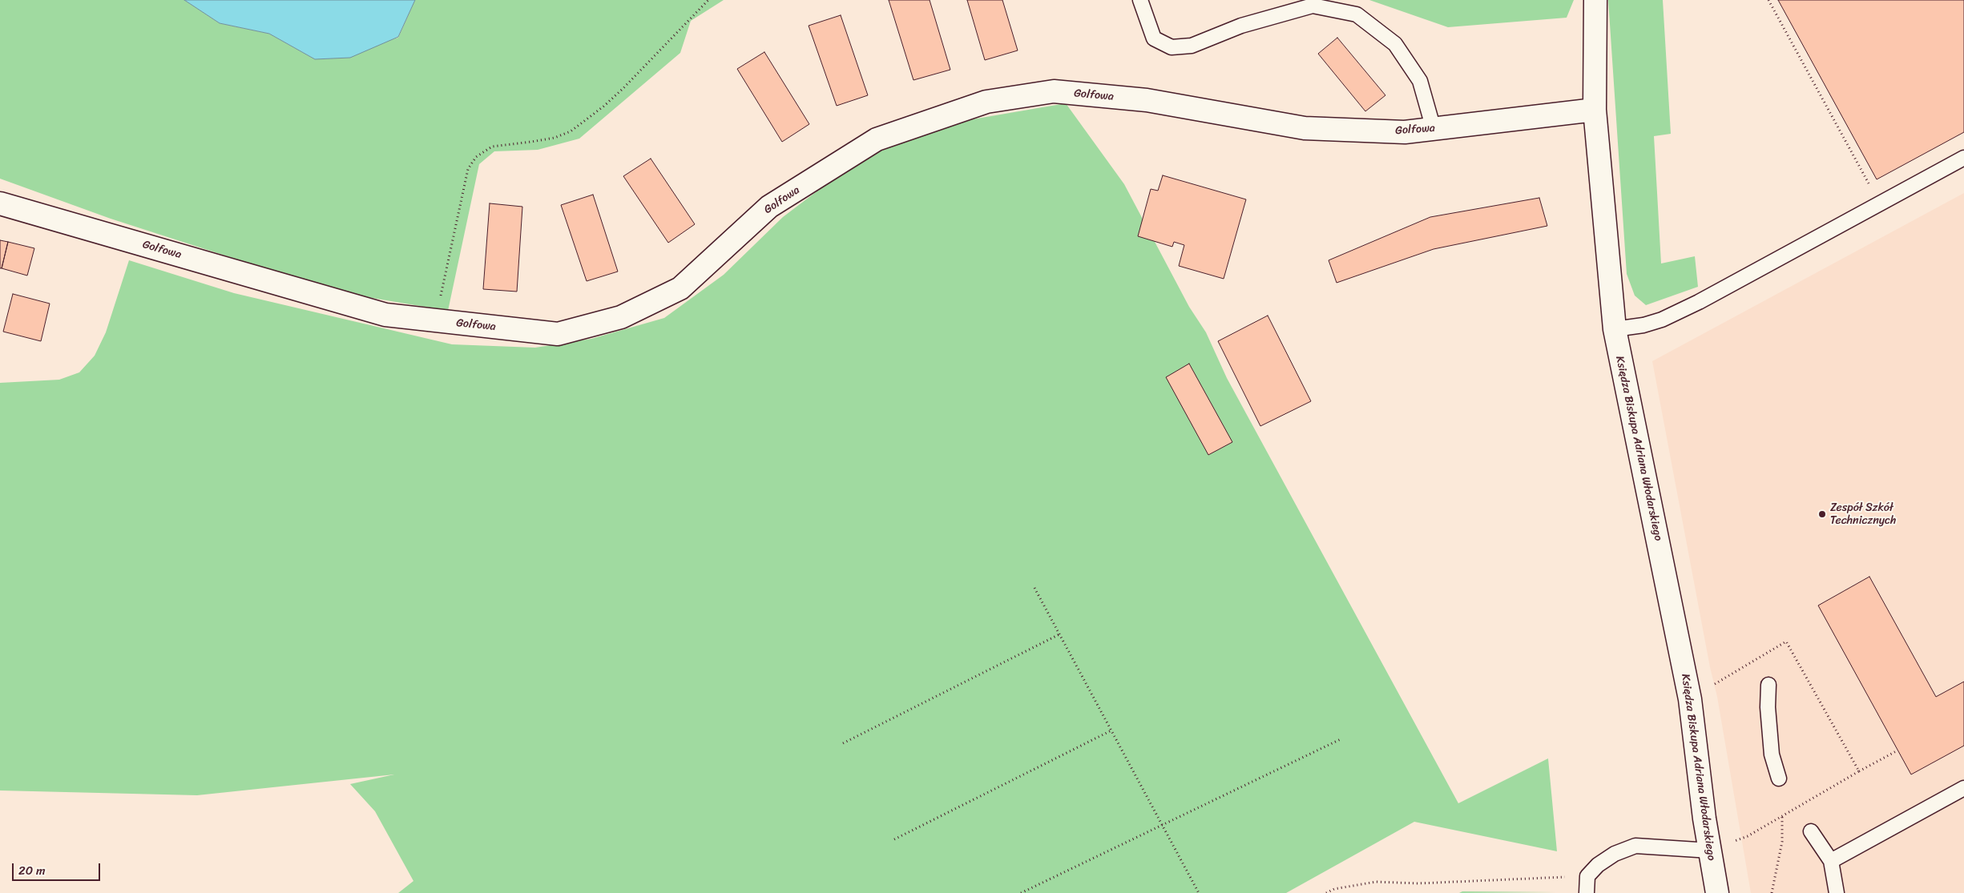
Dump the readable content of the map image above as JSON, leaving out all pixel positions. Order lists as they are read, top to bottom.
{
  "streets": {
    "street": ["Golfowa", "Księdza Biskupa Adriana Włodarskiego"]
  },
  "crossings": [
    ["Golfowa", "Księdza Biskupa Adriana Włodarskiego"]
  ],
  "places": ["Zespół Szkół Technicznych"],
  "scale_bar": "20 m"
}
